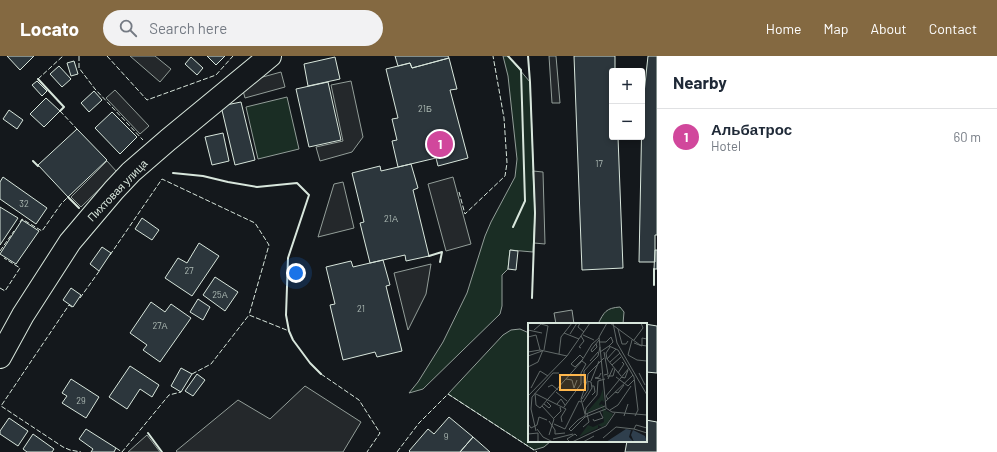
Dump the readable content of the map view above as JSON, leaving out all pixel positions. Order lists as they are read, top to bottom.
{
  "streets": {
    "street": ["Пихтовая улица"]
  },
  "house_numbers": [
    "21Б",
    "17",
    "32",
    "21А",
    "27",
    "25А",
    "21",
    "27А",
    "29",
    "9"
  ],
  "page": {
    "header": "Locato",
    "search": "Search here",
    "nav": [
      "Home",
      "Map",
      "About",
      "Contact"
    ],
    "heading": "Nearby",
    "map_buttons": ["+", "−"],
    "list": [
      {
        "mark": "1",
        "name": "Альбатрос",
        "note": "Hotel",
        "value": "60 m"
      }
    ],
    "pins": "1"
  }
}
